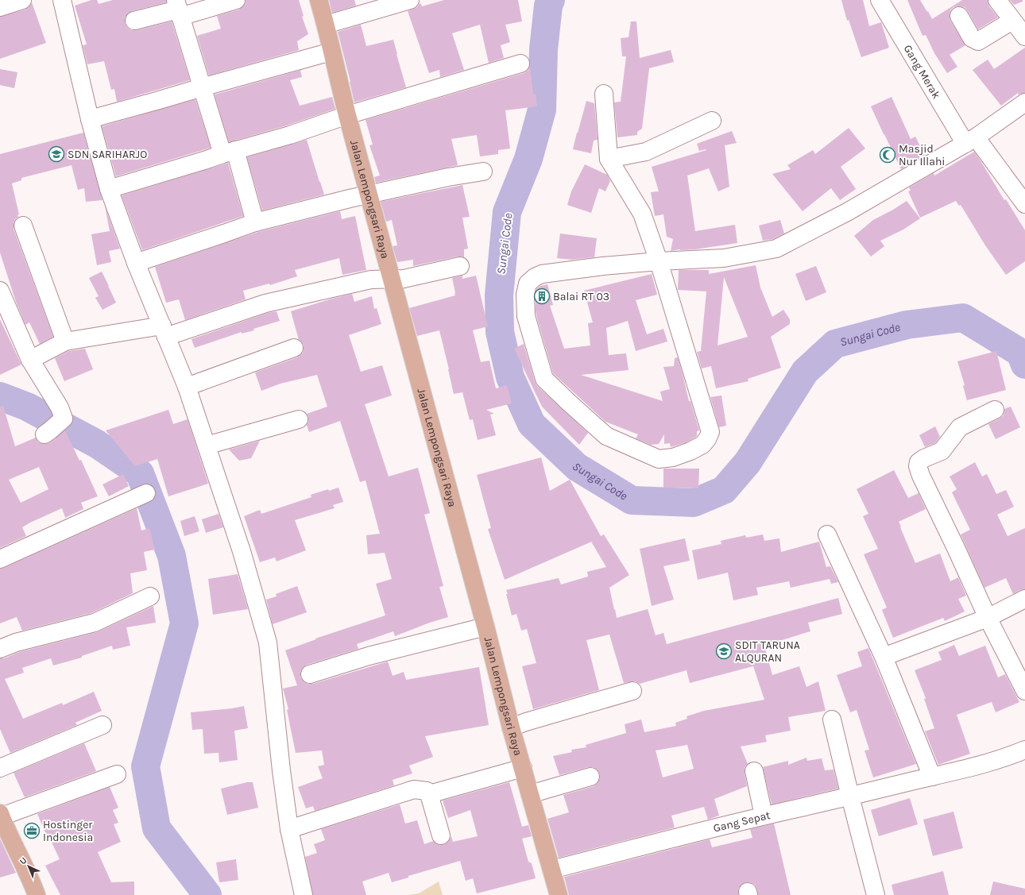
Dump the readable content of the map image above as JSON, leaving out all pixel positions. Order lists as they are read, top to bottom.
{
  "streets": {
    "main road": ["Jalan Lempongsari Raya"],
    "street": ["Gang Merak", "Gang Sepat"]
  },
  "crossings": [
    ["Jalan Lempongsari Raya", "Gang Sepat"]
  ],
  "water": ["Sungai Code"],
  "places": {
    "school or university": ["SDN SARIHARJO", "SDIT TARUNA ALQURAN"],
    "mosque": ["Masjid Nur Illahi"],
    "building": ["Balai RT 03"],
    "office": ["Hostinger Indonesia"]
  },
  "north": "top left"
}
